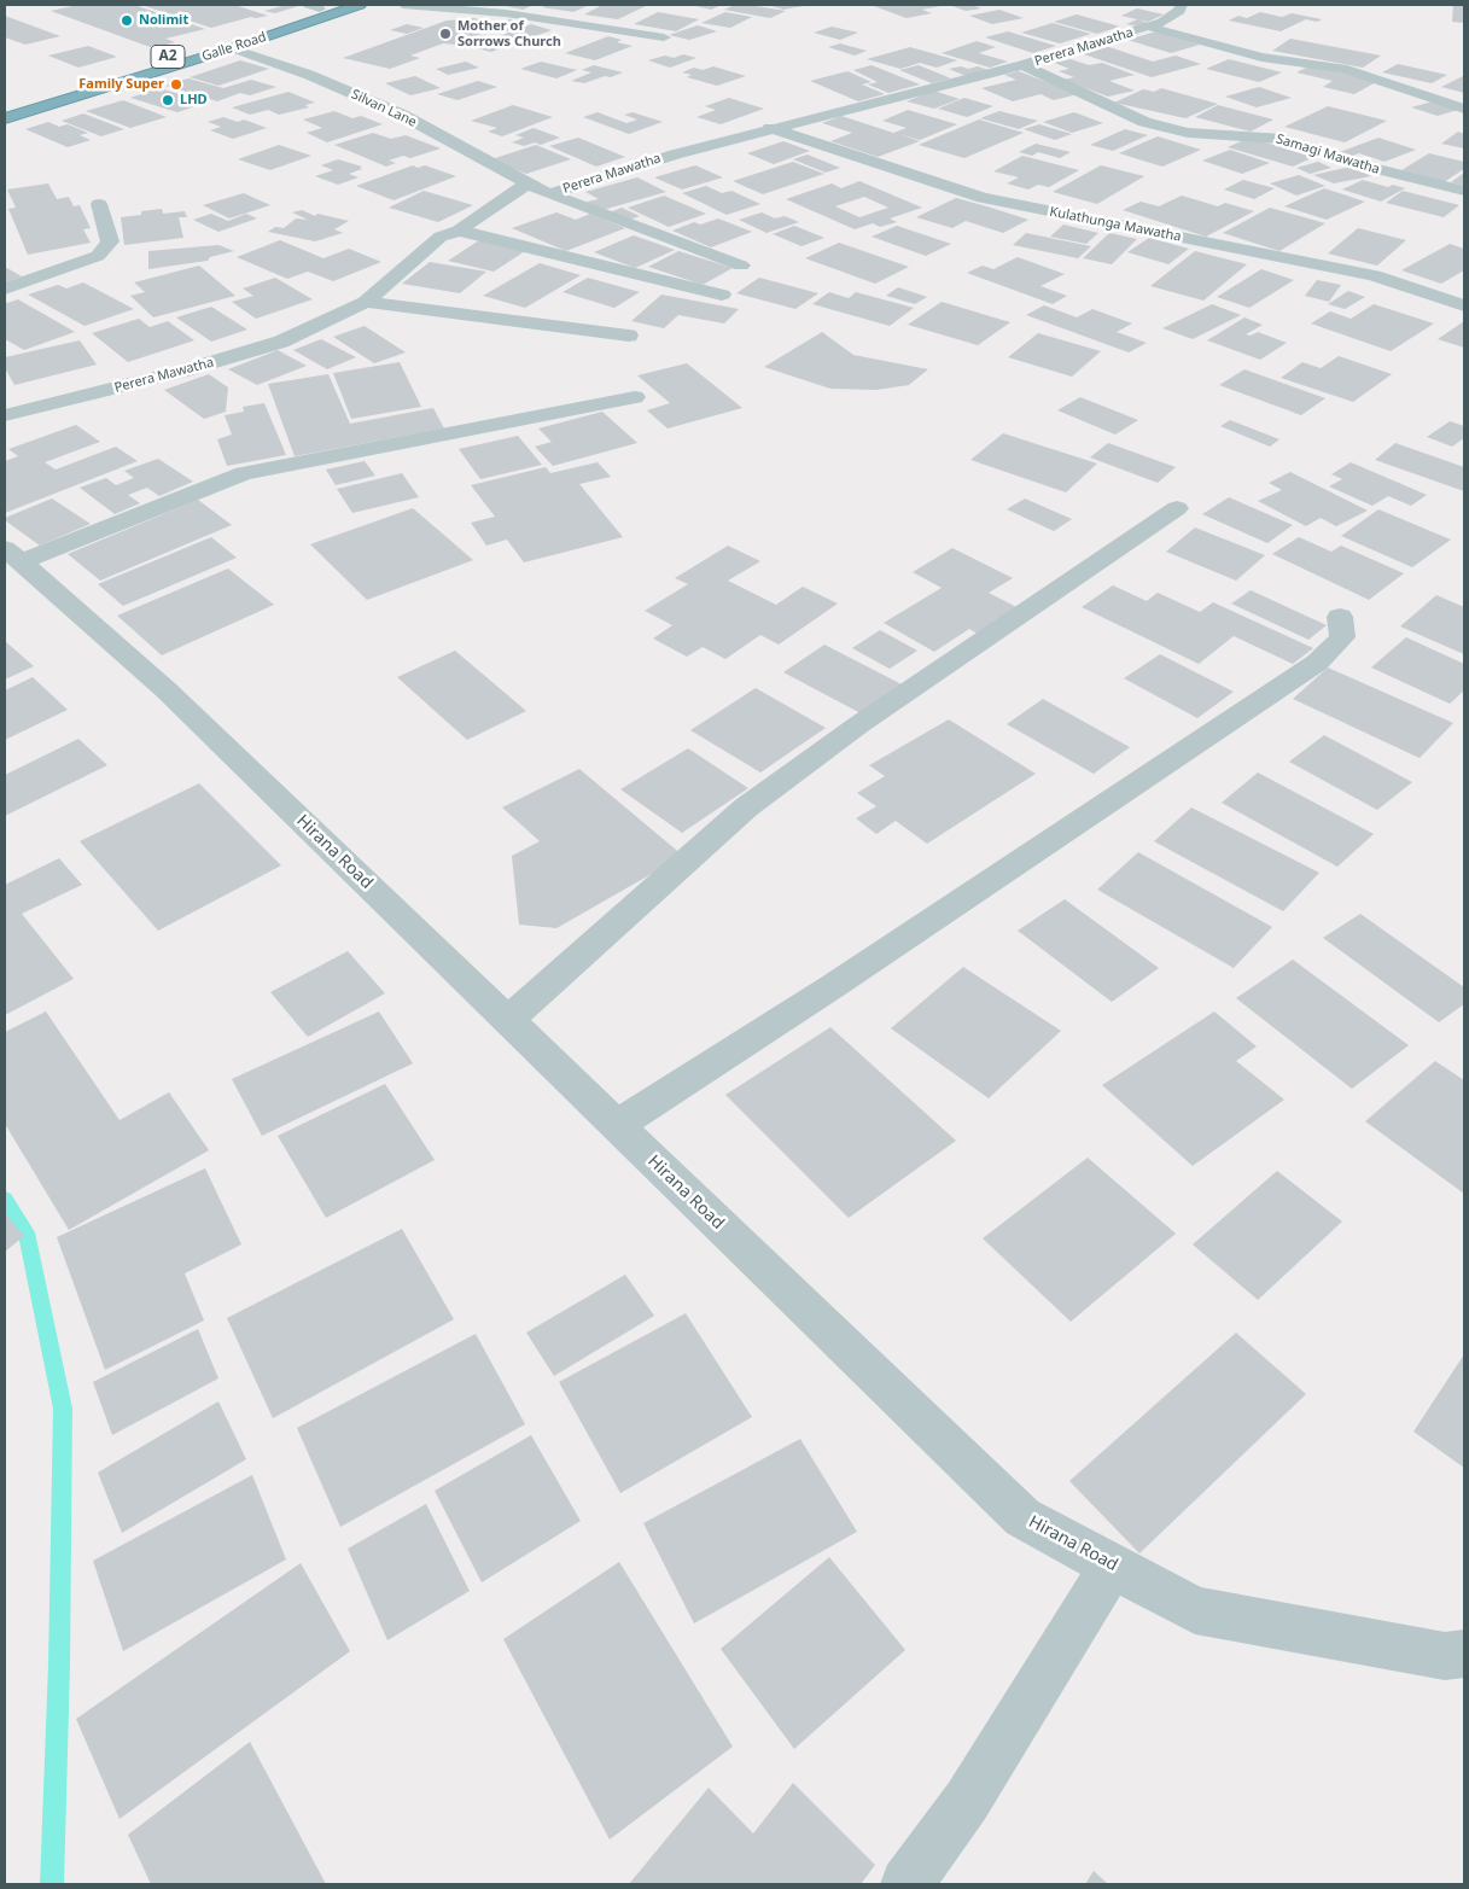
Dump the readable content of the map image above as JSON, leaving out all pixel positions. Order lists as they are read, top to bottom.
{
  "streets": {
    "highway": ["Galle Road", "A2"],
    "street": [
      "Perera Mawatha",
      "Silvan Lane",
      "Samagi Mawatha",
      "Kulathunga Mawatha",
      "Hirana Road"
    ]
  },
  "crossings": [
    ["Galle Road", "Silvan Lane"],
    ["Perera Mawatha", "Silvan Lane"],
    ["Perera Mawatha", "Samagi Mawatha"],
    ["Perera Mawatha", "Kulathunga Mawatha"]
  ],
  "places": [
    "Nolimit",
    "Mother of Sorrows Church",
    "Family Super",
    "LHD"
  ]
}
